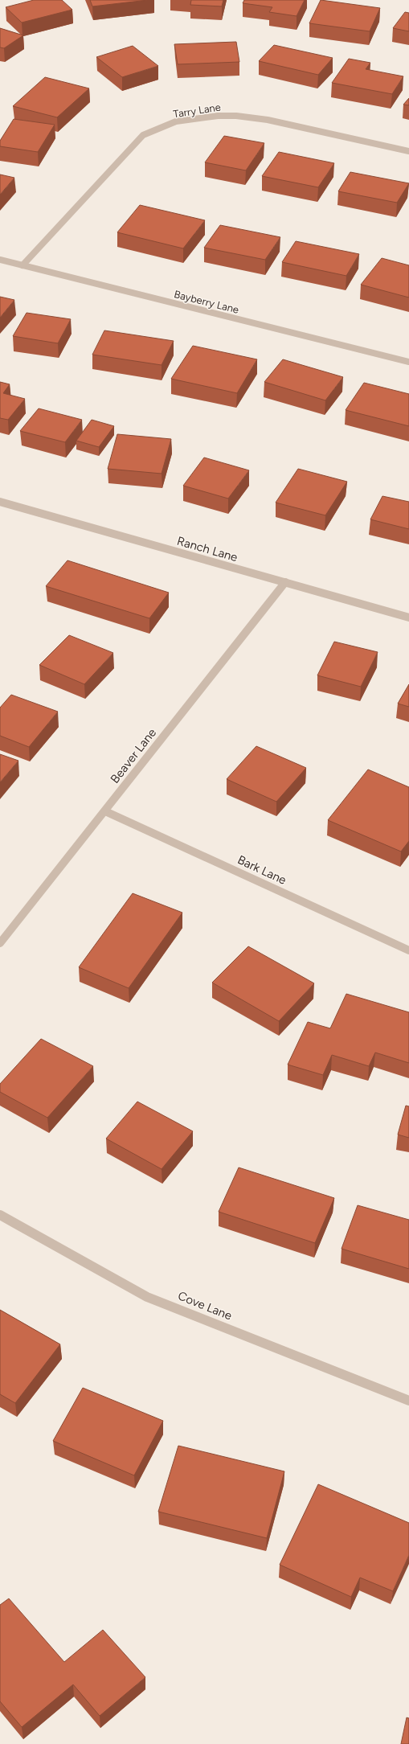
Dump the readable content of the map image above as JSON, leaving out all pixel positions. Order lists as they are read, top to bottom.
{
  "streets": {
    "street": [
      "Tarry Lane",
      "Bayberry Lane",
      "Ranch Lane",
      "Beaver Lane",
      "Bark Lane",
      "Cove Lane"
    ]
  },
  "crossings": [
    ["Tarry Lane", "Bayberry Lane"],
    ["Ranch Lane", "Beaver Lane"],
    ["Beaver Lane", "Bark Lane"]
  ]
}
